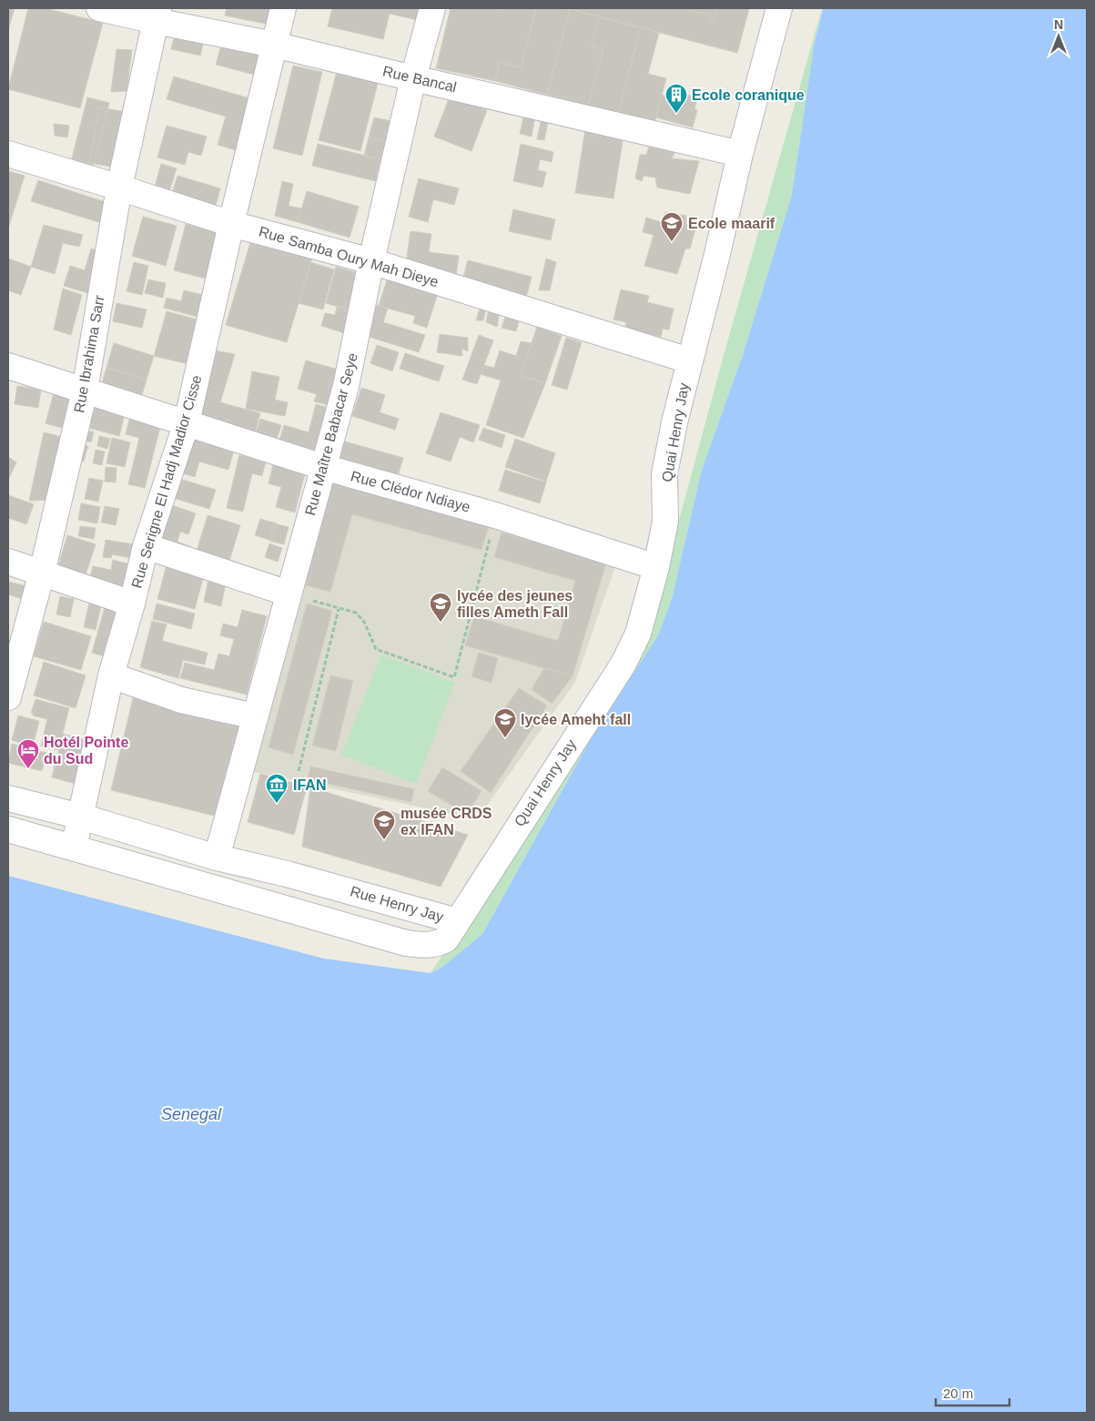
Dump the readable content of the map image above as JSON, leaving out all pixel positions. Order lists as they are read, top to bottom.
{
  "streets": {
    "street": [
      "Rue Bancal",
      "Rue Samba Oury Mah Dieye",
      "Rue Ibrahima Sarr",
      "Quai Henry Jay",
      "Rue Maître Babacar Seye",
      "Rue Serigne El Hadj Madior Cisse",
      "Rue Clédor Ndiaye",
      "Rue Henry Jay"
    ]
  },
  "crossings": [
    ["Rue Bancal", "Rue Ibrahima Sarr"],
    ["Rue Bancal", "Quai Henry Jay"],
    ["Rue Bancal", "Rue Maître Babacar Seye"],
    ["Rue Bancal", "Rue Serigne El Hadj Madior Cisse"],
    ["Rue Samba Oury Mah Dieye", "Rue Ibrahima Sarr"],
    ["Rue Samba Oury Mah Dieye", "Quai Henry Jay"],
    ["Rue Samba Oury Mah Dieye", "Rue Maître Babacar Seye"],
    ["Rue Samba Oury Mah Dieye", "Rue Serigne El Hadj Madior Cisse"],
    ["Rue Ibrahima Sarr", "Rue Clédor Ndiaye"],
    ["Quai Henry Jay", "Rue Clédor Ndiaye"],
    ["Quai Henry Jay", "Rue Henry Jay"],
    ["Rue Maître Babacar Seye", "Rue Clédor Ndiaye"],
    ["Rue Maître Babacar Seye", "Rue Henry Jay"],
    ["Rue Serigne El Hadj Madior Cisse", "Rue Clédor Ndiaye"],
    ["Rue Serigne El Hadj Madior Cisse", "Rue Henry Jay"]
  ],
  "water": ["Senegal"],
  "places": {
    "building": ["Ecole coranique"],
    "school or university": [
      "Ecole maarif",
      "lycée des jeunes filles Ameth Fall",
      "lycée Ameht fall",
      "musée CRDS ex IFAN"
    ],
    "hotel": ["Hotél Pointe du Sud"],
    "museum": ["IFAN"]
  },
  "scale_bar": "20 m",
  "north": "top"
}
